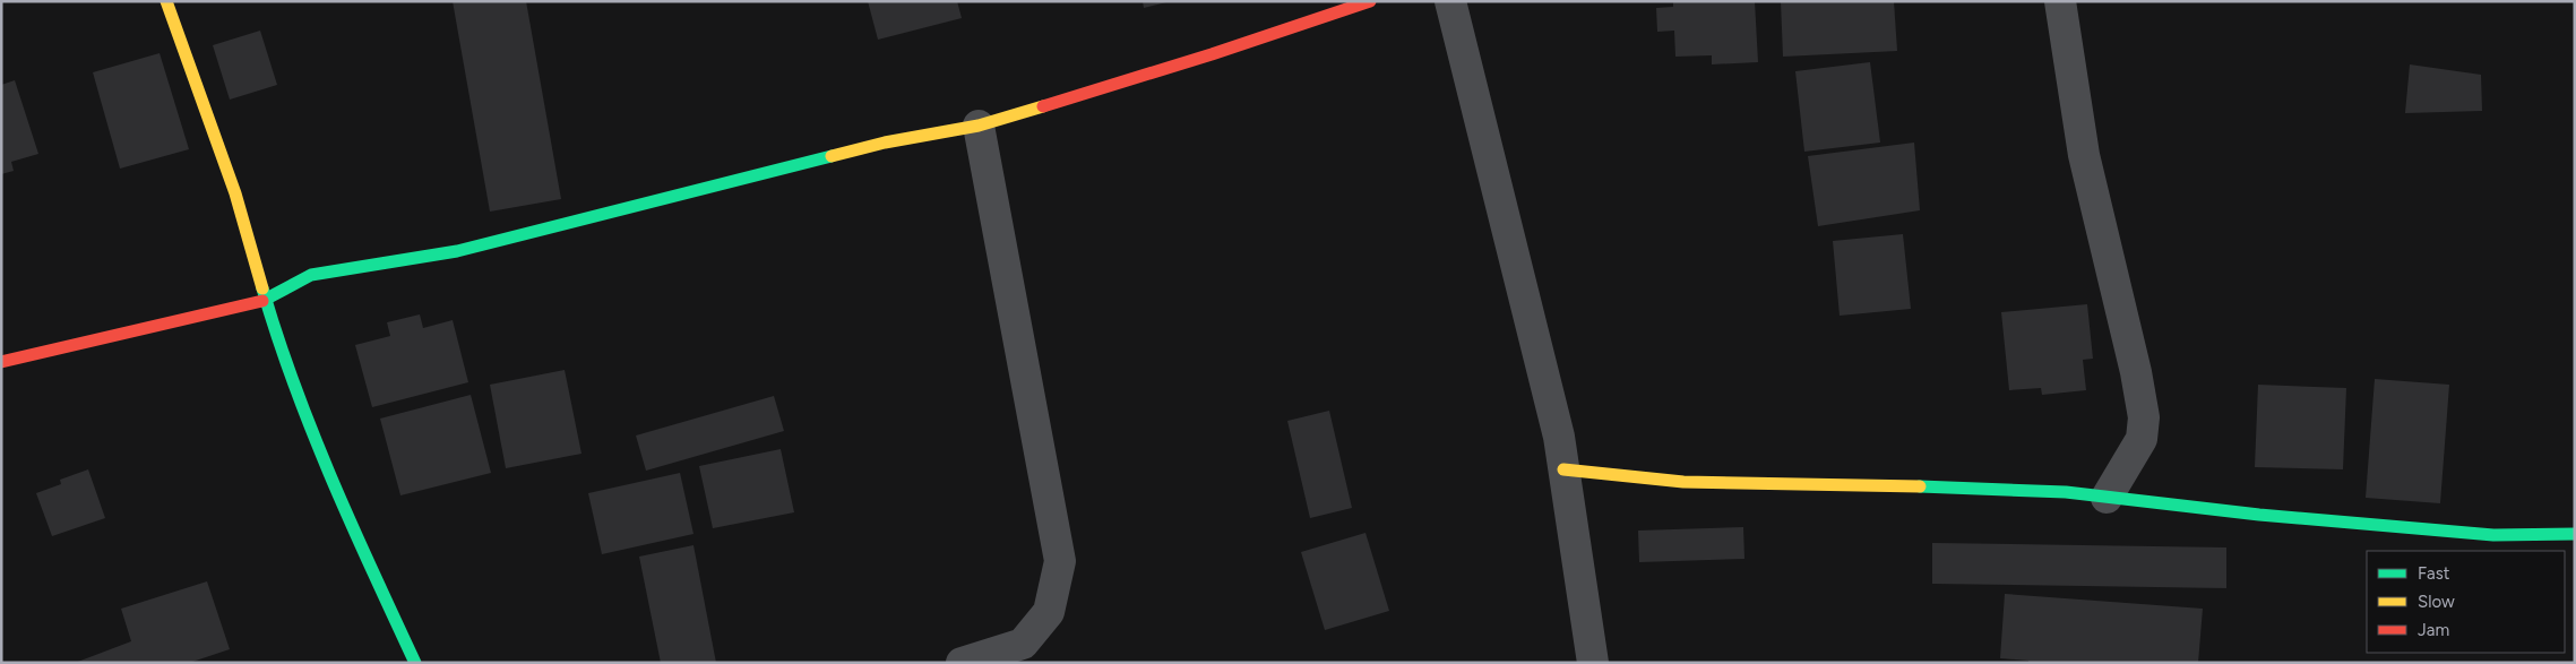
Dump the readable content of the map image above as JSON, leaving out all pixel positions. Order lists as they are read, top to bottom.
{
  "legend": ["Fast", "Slow", "Jam"]
}
